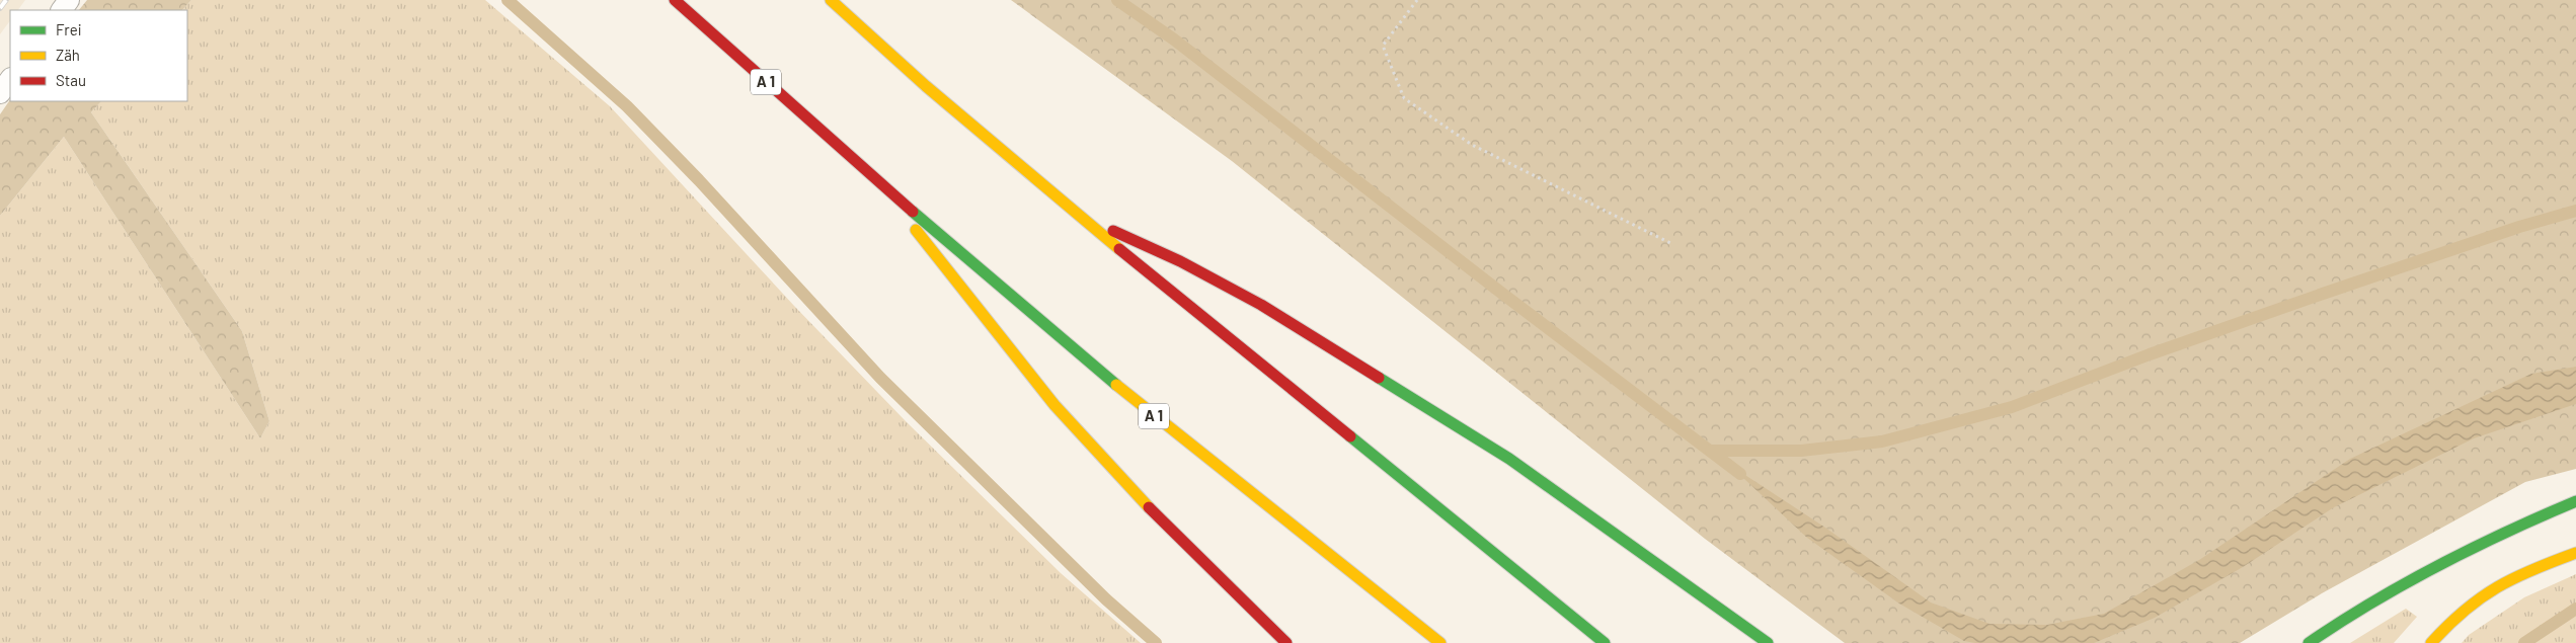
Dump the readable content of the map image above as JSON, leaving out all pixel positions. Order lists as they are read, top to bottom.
{
  "streets": {
    "highway": ["A 1"]
  },
  "legend": ["Frei", "Zäh", "Stau"]
}
